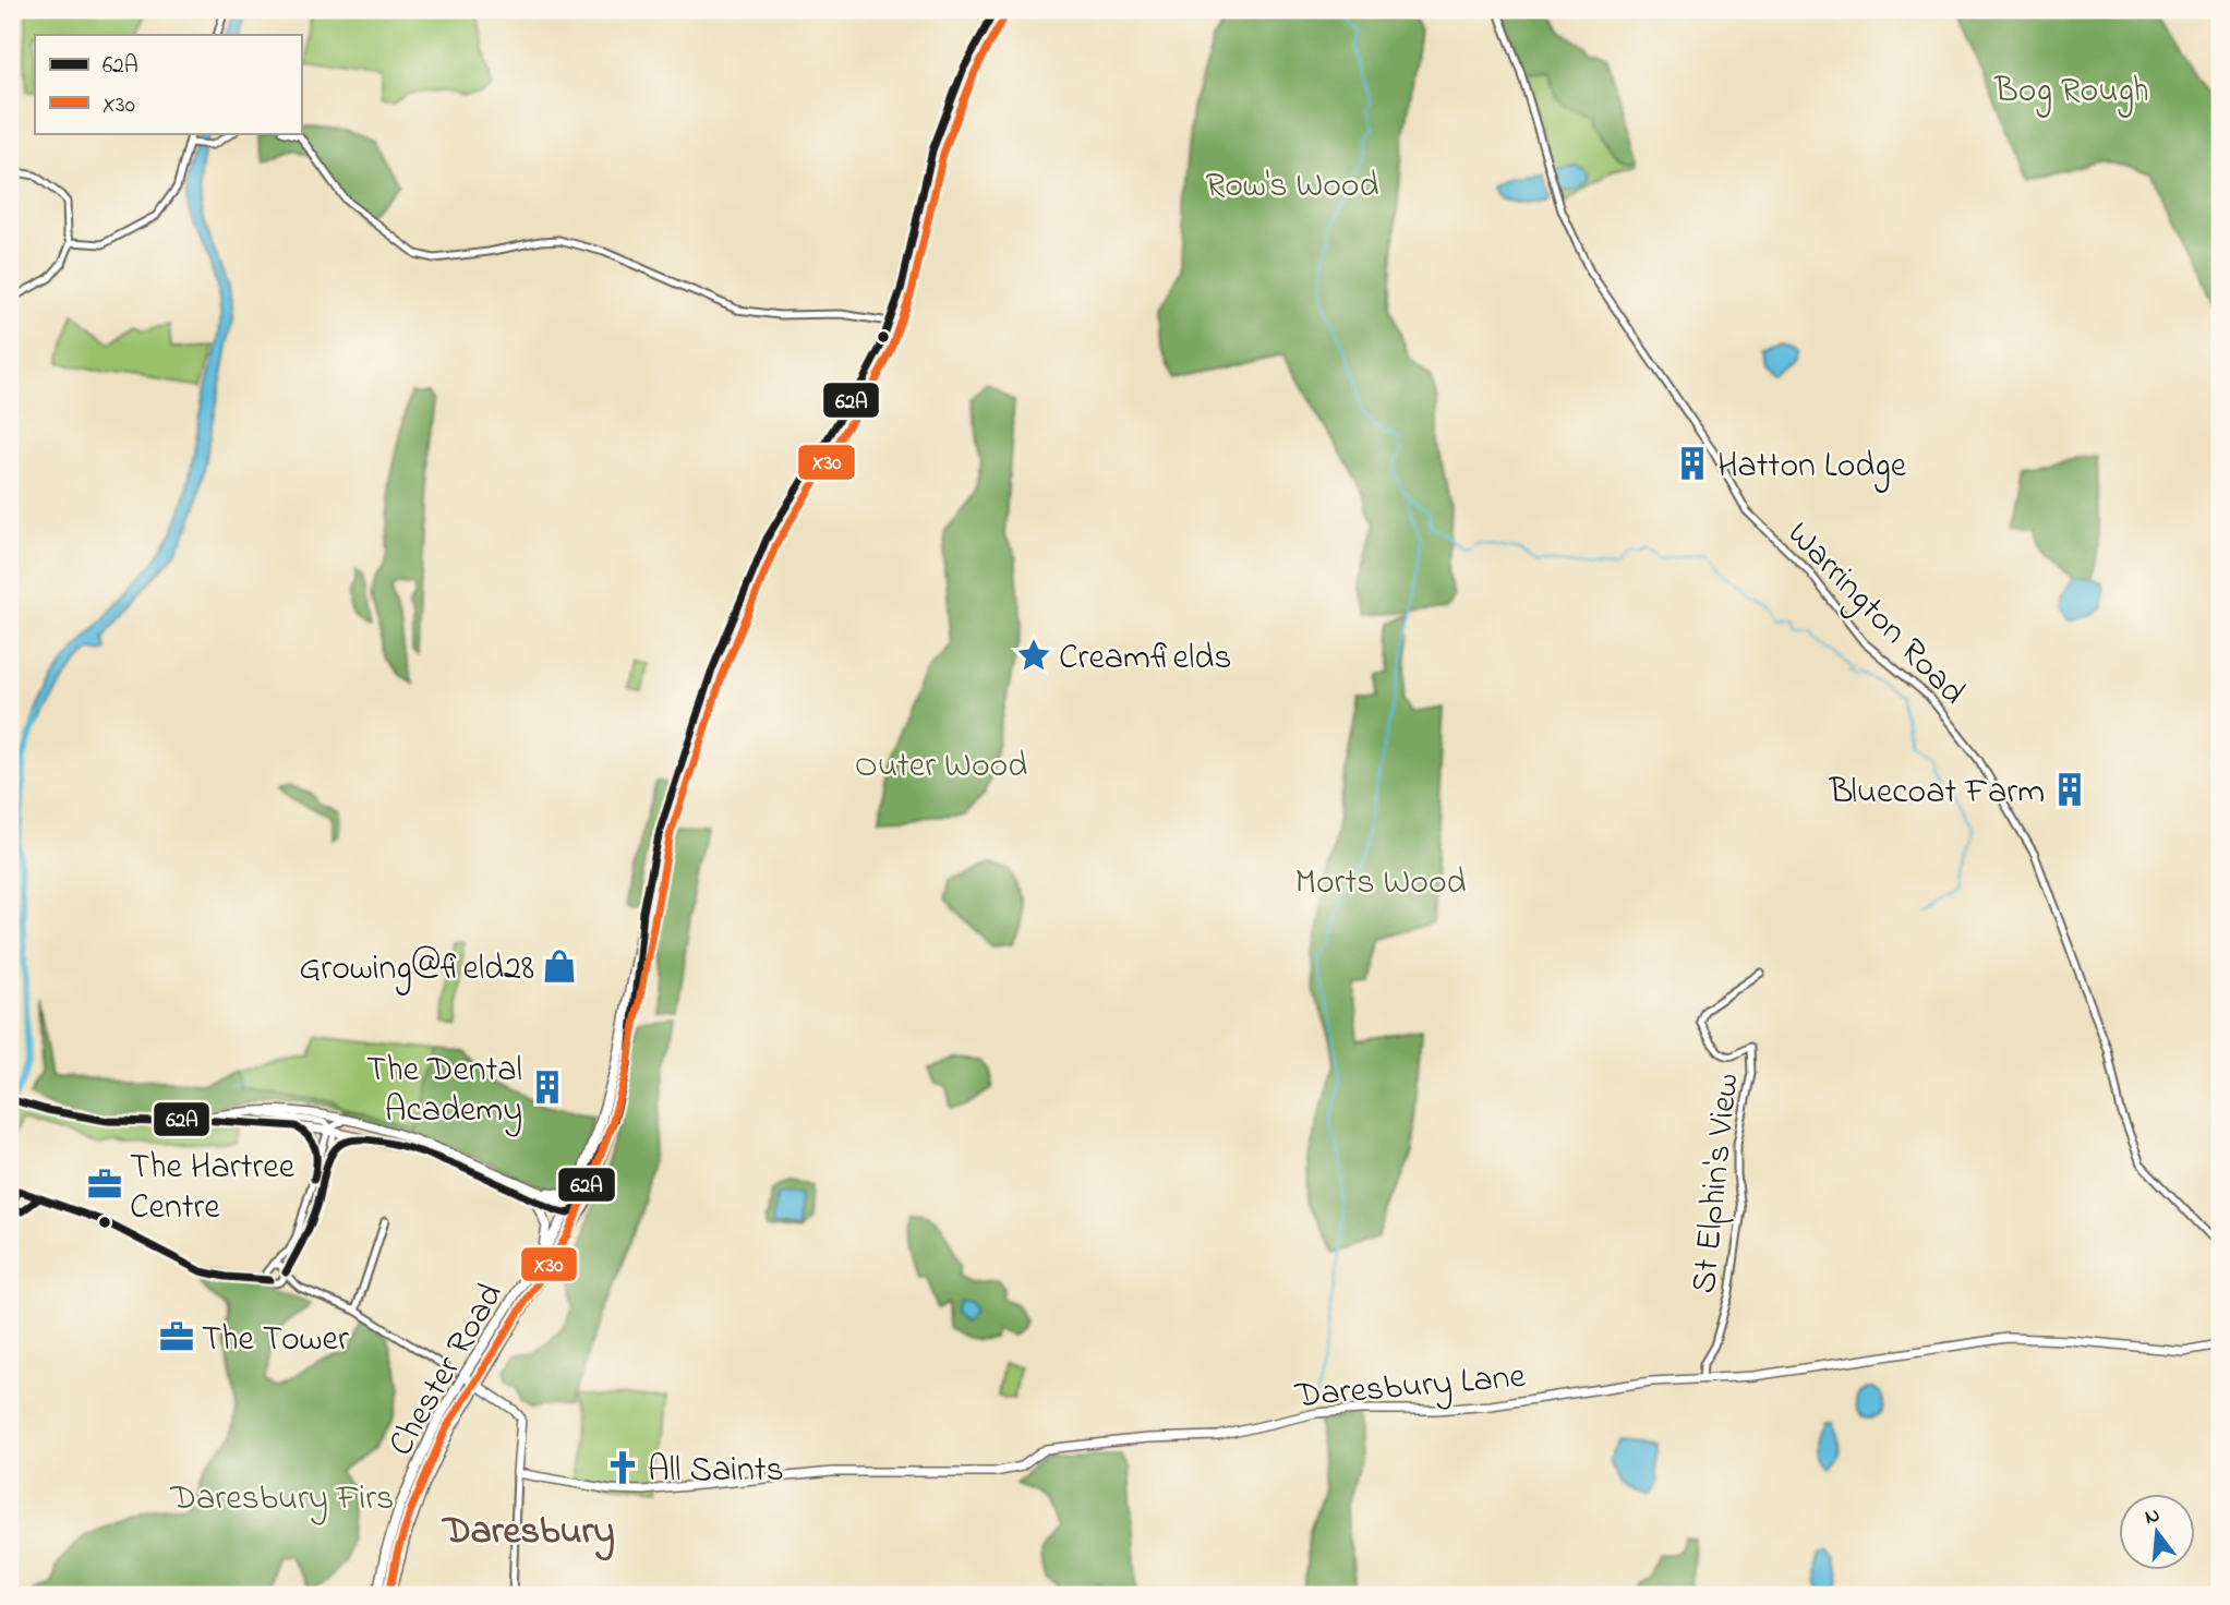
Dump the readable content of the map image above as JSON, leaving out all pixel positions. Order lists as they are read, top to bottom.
{
  "streets": {
    "highway": ["Chester Road"],
    "main road": ["Daresbury Lane"],
    "street": ["Warrington Road", "St Elphin's View"]
  },
  "crossings": [
    ["St Elphin's View", "Daresbury Lane"]
  ],
  "districts": ["Daresbury"],
  "parks": [
    "Bog Rough",
    "Row's Wood",
    "Outer Wood",
    "Morts Wood",
    "Daresbury Firs"
  ],
  "places": {
    "building": ["Hatton Lodge", "Bluecoat Farm", "The Dental Academy"],
    "place": ["Creamfields"],
    "shop": ["Growing@field28"],
    "office": ["The Hartree Centre", "The Tower"],
    "church": ["All Saints"]
  },
  "lines": ["transit line 62A", "transit line X30"],
  "legend": ["62A", "X30"],
  "north": "top"
}
